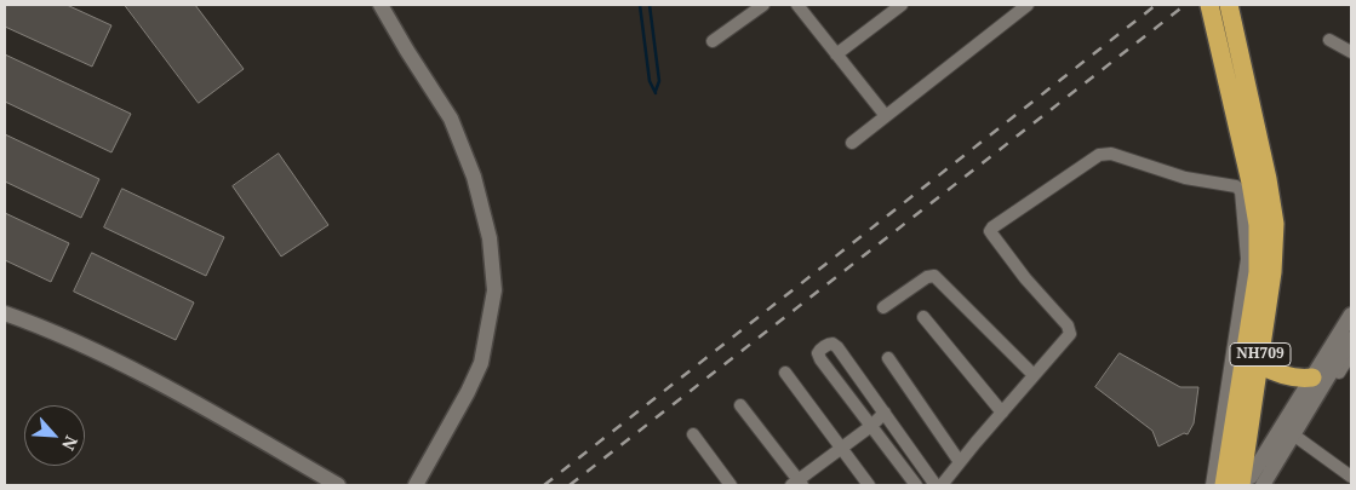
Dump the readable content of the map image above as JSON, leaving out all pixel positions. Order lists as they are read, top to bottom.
{
  "streets": {
    "highway": ["NH709"]
  },
  "north": "bottom right"
}
